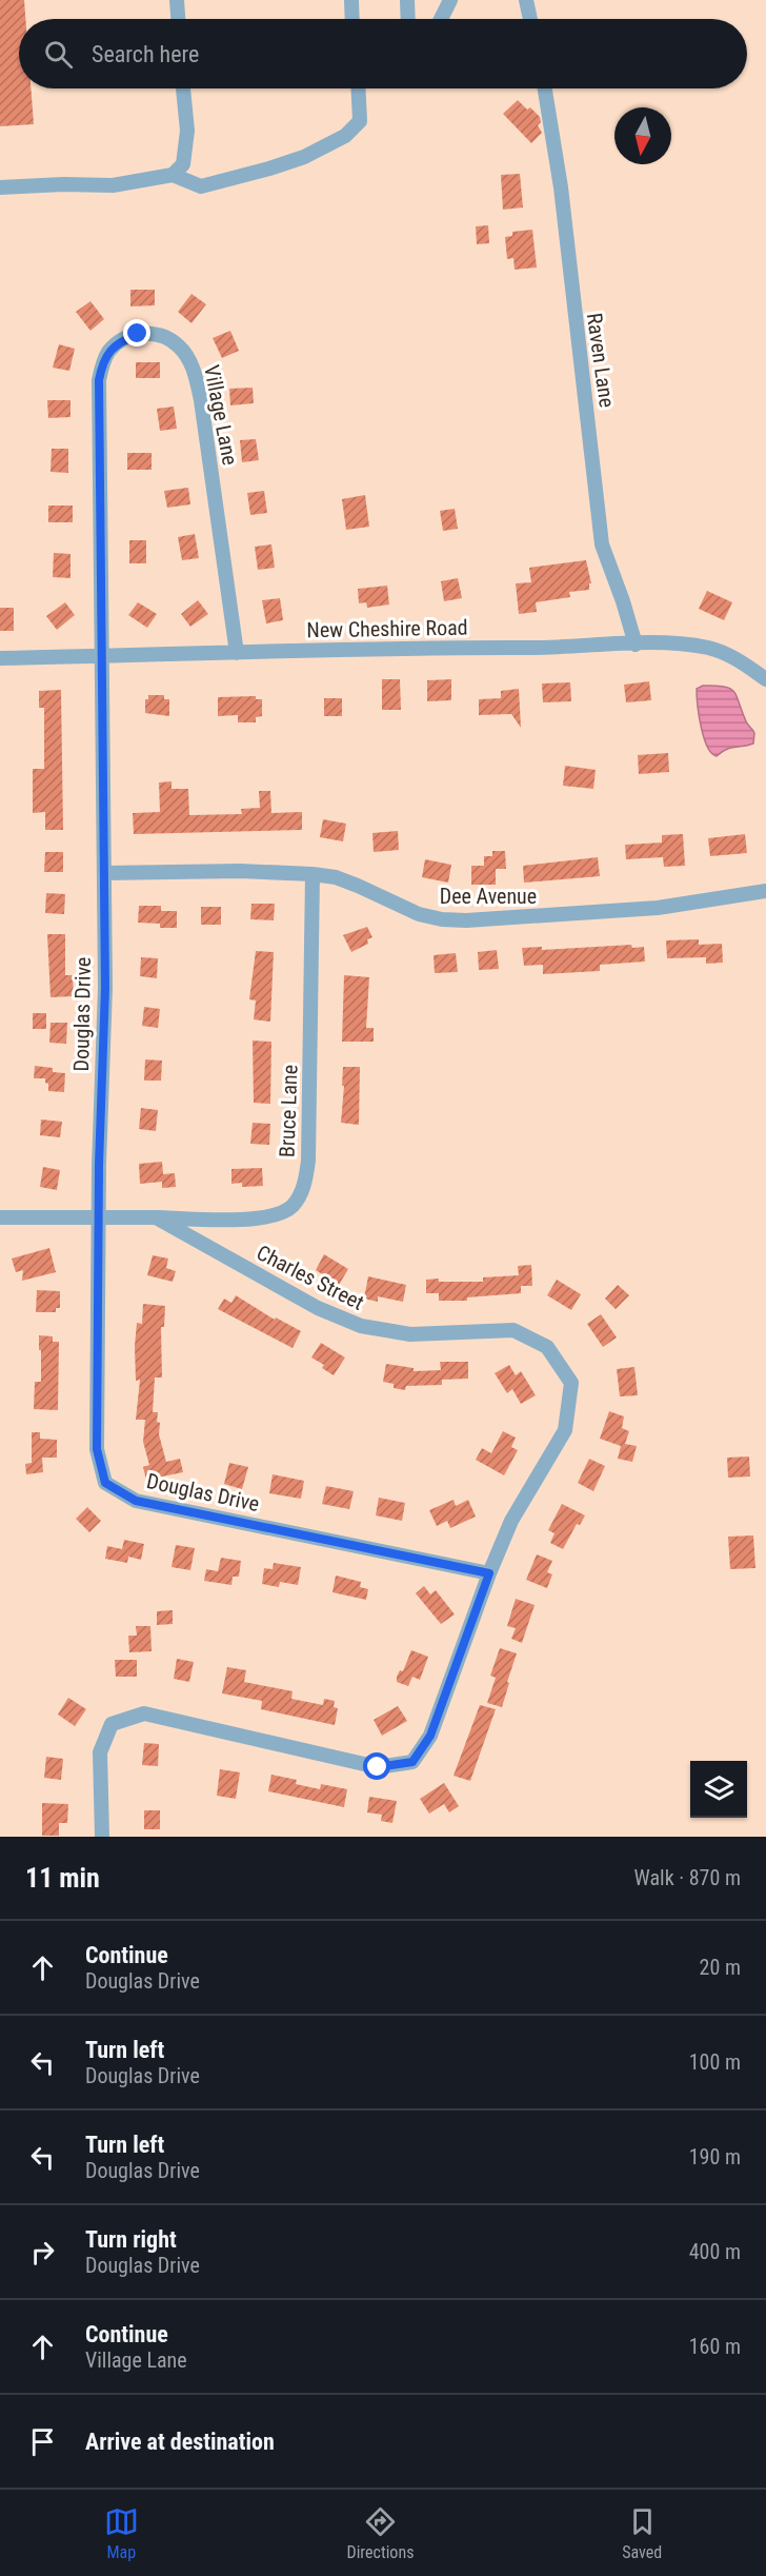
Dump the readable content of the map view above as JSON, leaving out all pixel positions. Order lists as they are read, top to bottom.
{
  "streets": {
    "street": [
      "Raven Lane",
      "Village Lane",
      "New Cheshire Road",
      "Dee Avenue",
      "Douglas Drive",
      "Bruce Lane",
      "Charles Street"
    ]
  },
  "crossings": [
    ["Raven Lane", "New Cheshire Road"],
    ["Village Lane", "New Cheshire Road"],
    ["Village Lane", "Douglas Drive"],
    ["New Cheshire Road", "Douglas Drive"],
    ["Dee Avenue", "Douglas Drive"],
    ["Dee Avenue", "Bruce Lane"],
    ["Douglas Drive", "Charles Street"],
    ["Bruce Lane", "Charles Street"]
  ],
  "north": "bottom",
  "page": {
    "search": "Search here",
    "heading": ["11 min", "Walk · 870 m"],
    "list": [
      ["Continue", "Douglas Drive", "20 m"],
      ["Turn left", "Douglas Drive", "100 m"],
      ["Turn left", "Douglas Drive", "190 m"],
      ["Turn right", "Douglas Drive", "400 m"],
      ["Continue", "Village Lane", "160 m"],
      "Arrive at destination"
    ],
    "nav": ["Map", "Directions", "Saved"]
  }
}
